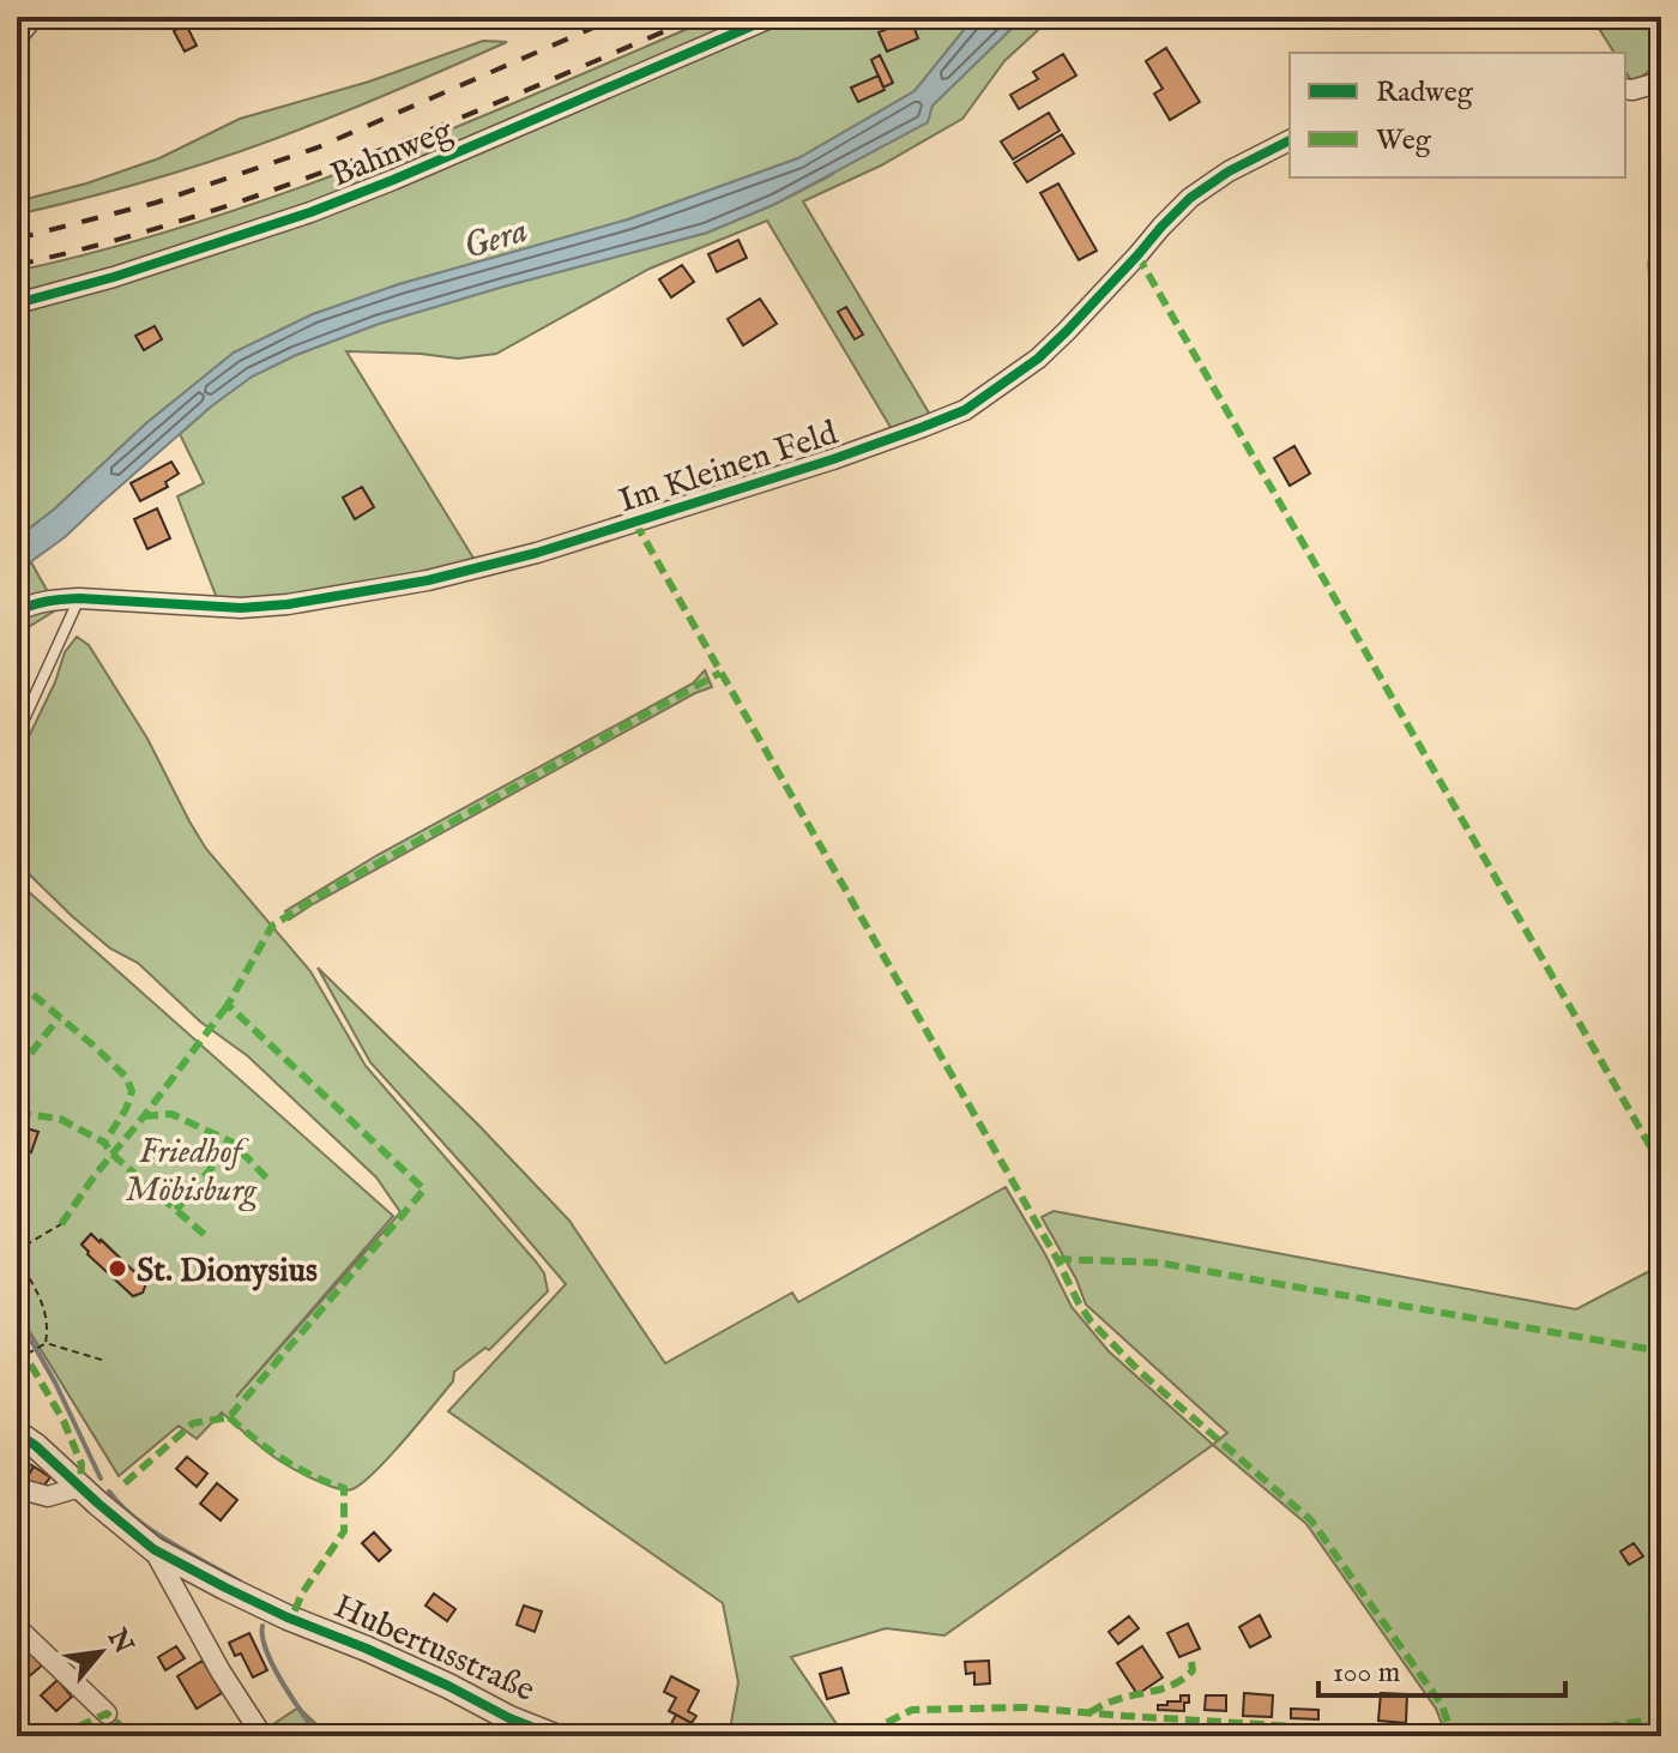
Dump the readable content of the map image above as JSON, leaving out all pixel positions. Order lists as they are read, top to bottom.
{
  "streets": {
    "street": ["Bahnweg", "Im Kleinen Feld", "Hubertusstraße"]
  },
  "water": ["Gera"],
  "parks": ["Friedhof Möbisburg"],
  "places": ["St. Dionysius"],
  "legend": ["Radweg", "Weg"],
  "scale_bar": "100 m",
  "north": "top right"
}
